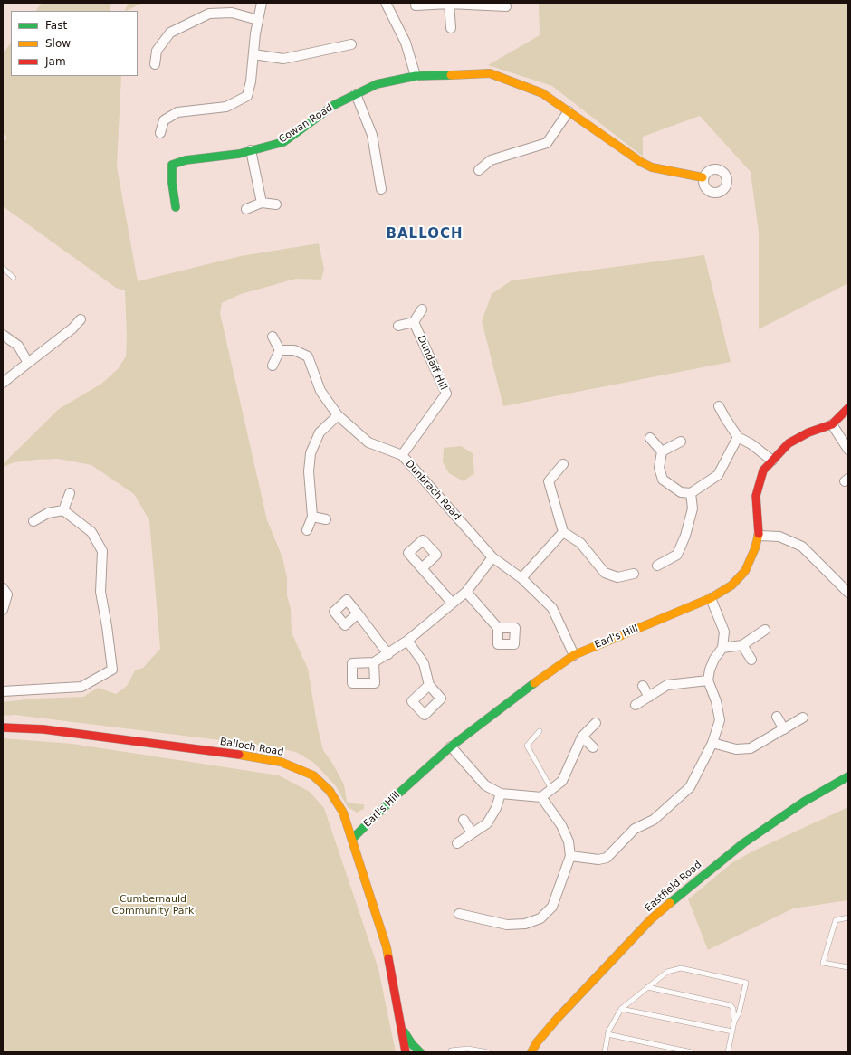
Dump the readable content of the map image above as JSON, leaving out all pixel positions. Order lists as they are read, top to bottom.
{
  "streets": {
    "street": [
      "Cowan Road",
      "Dundaff Hill",
      "Dunbrach Road",
      "Earl's Hill",
      "Balloch Road",
      "Eastfield Road"
    ]
  },
  "crossings": [
    ["Dundaff Hill", "Dunbrach Road"],
    ["Dunbrach Road", "Earl's Hill"],
    ["Earl's Hill", "Balloch Road"]
  ],
  "districts": ["BALLOCH"],
  "parks": ["Cumbernauld Community Park"],
  "legend": ["Fast", "Slow", "Jam"]
}
